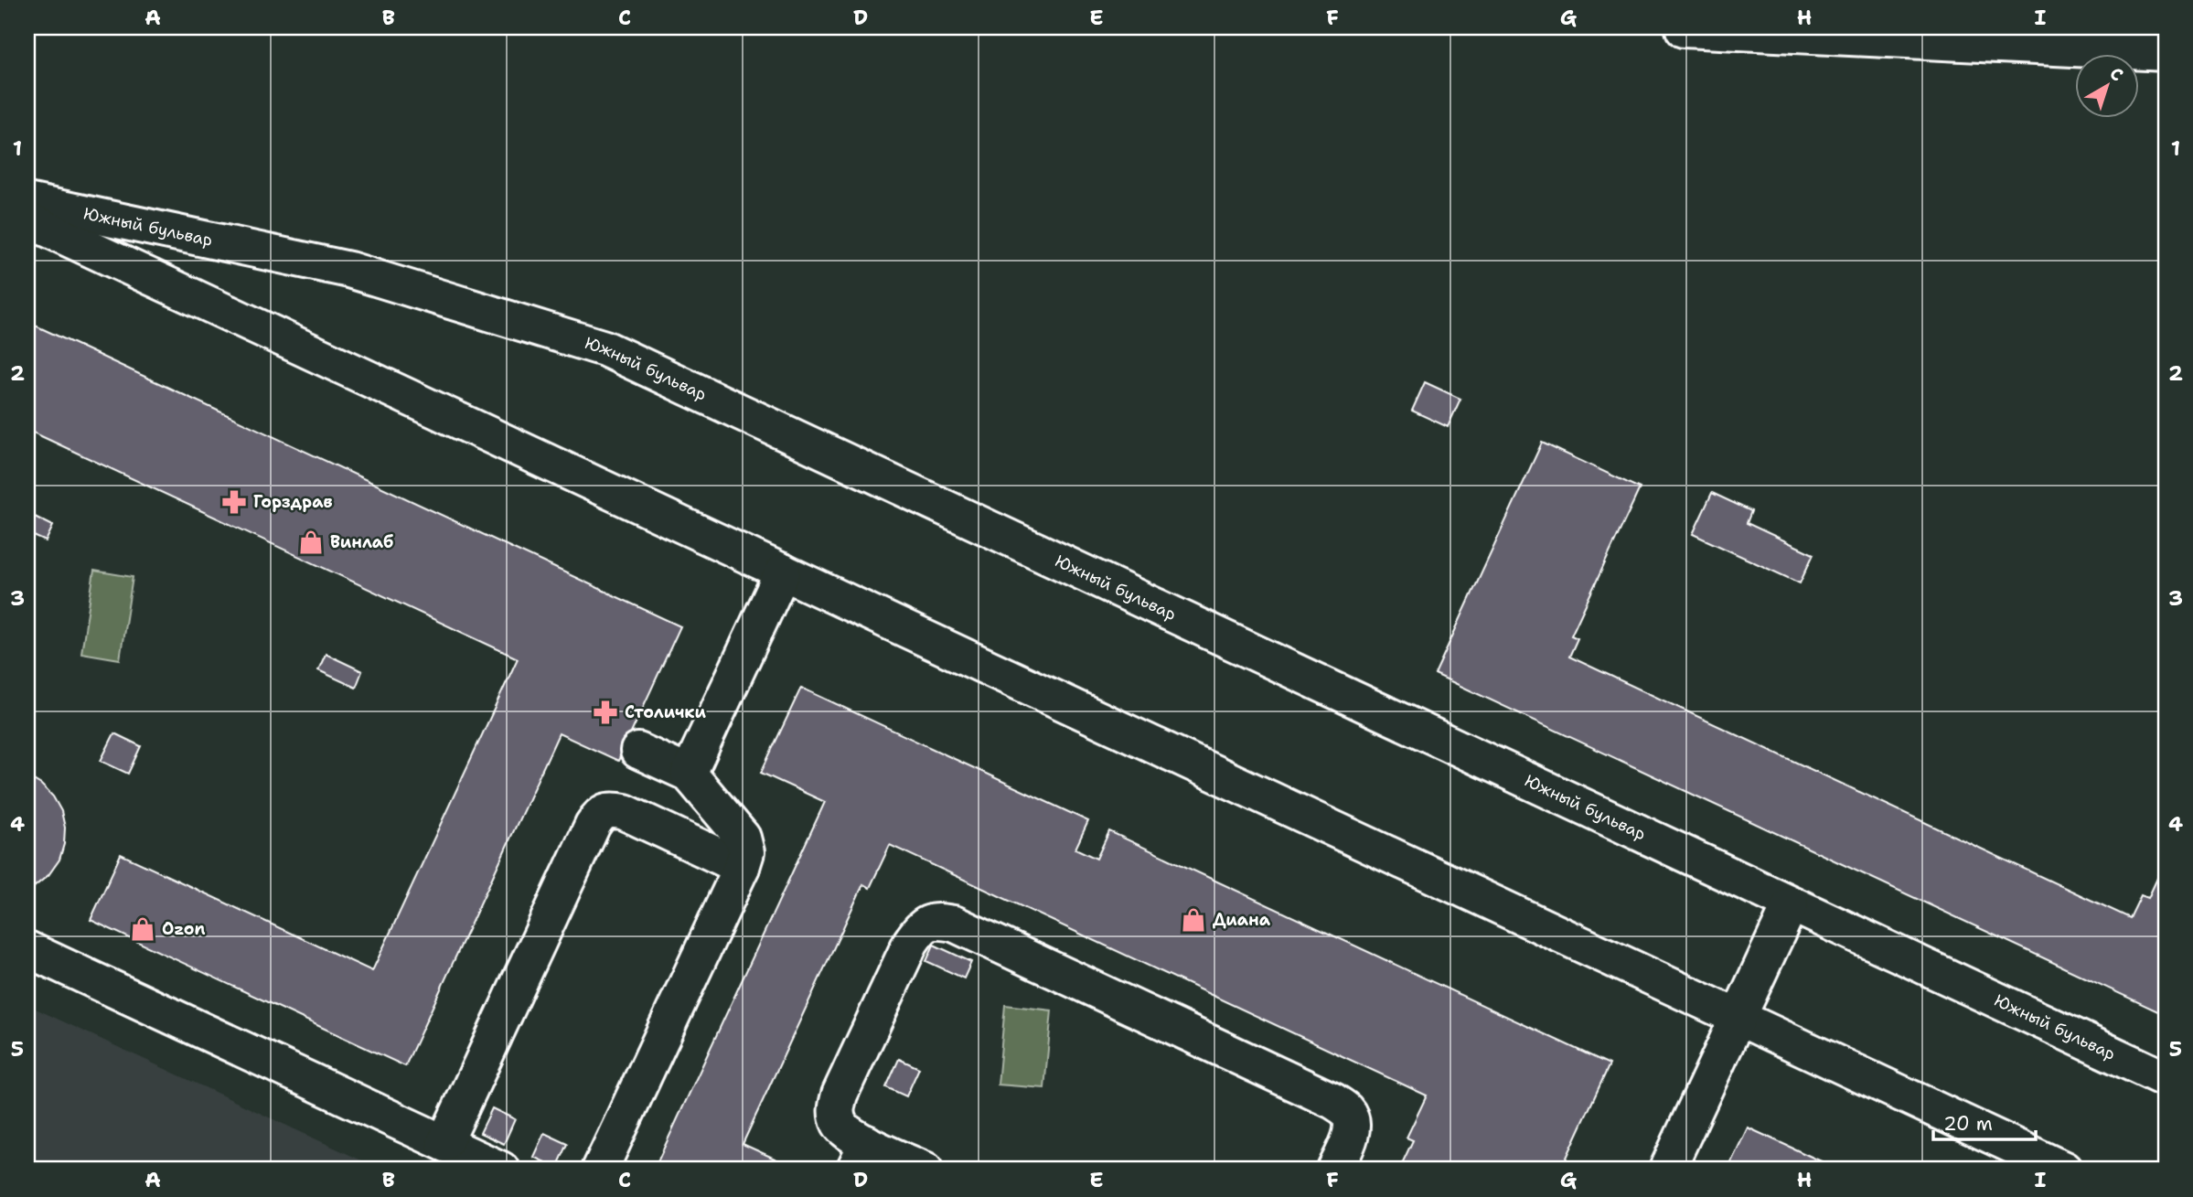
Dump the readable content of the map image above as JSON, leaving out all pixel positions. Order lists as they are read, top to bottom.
{
  "streets": {
    "street": ["Южный бульвар"]
  },
  "places": {
    "pharmacy": ["Горздрав", "Столички"],
    "shop": ["Винлаб", "Диана", "Ozon"]
  },
  "scale_bar": "20 m",
  "north": "top right",
  "grid": {
    "columns": [
      "A",
      "B",
      "C",
      "D",
      "E",
      "F",
      "G",
      "H",
      "I"
    ],
    "rows": [
      "1",
      "2",
      "3",
      "4",
      "5"
    ]
  }
}
